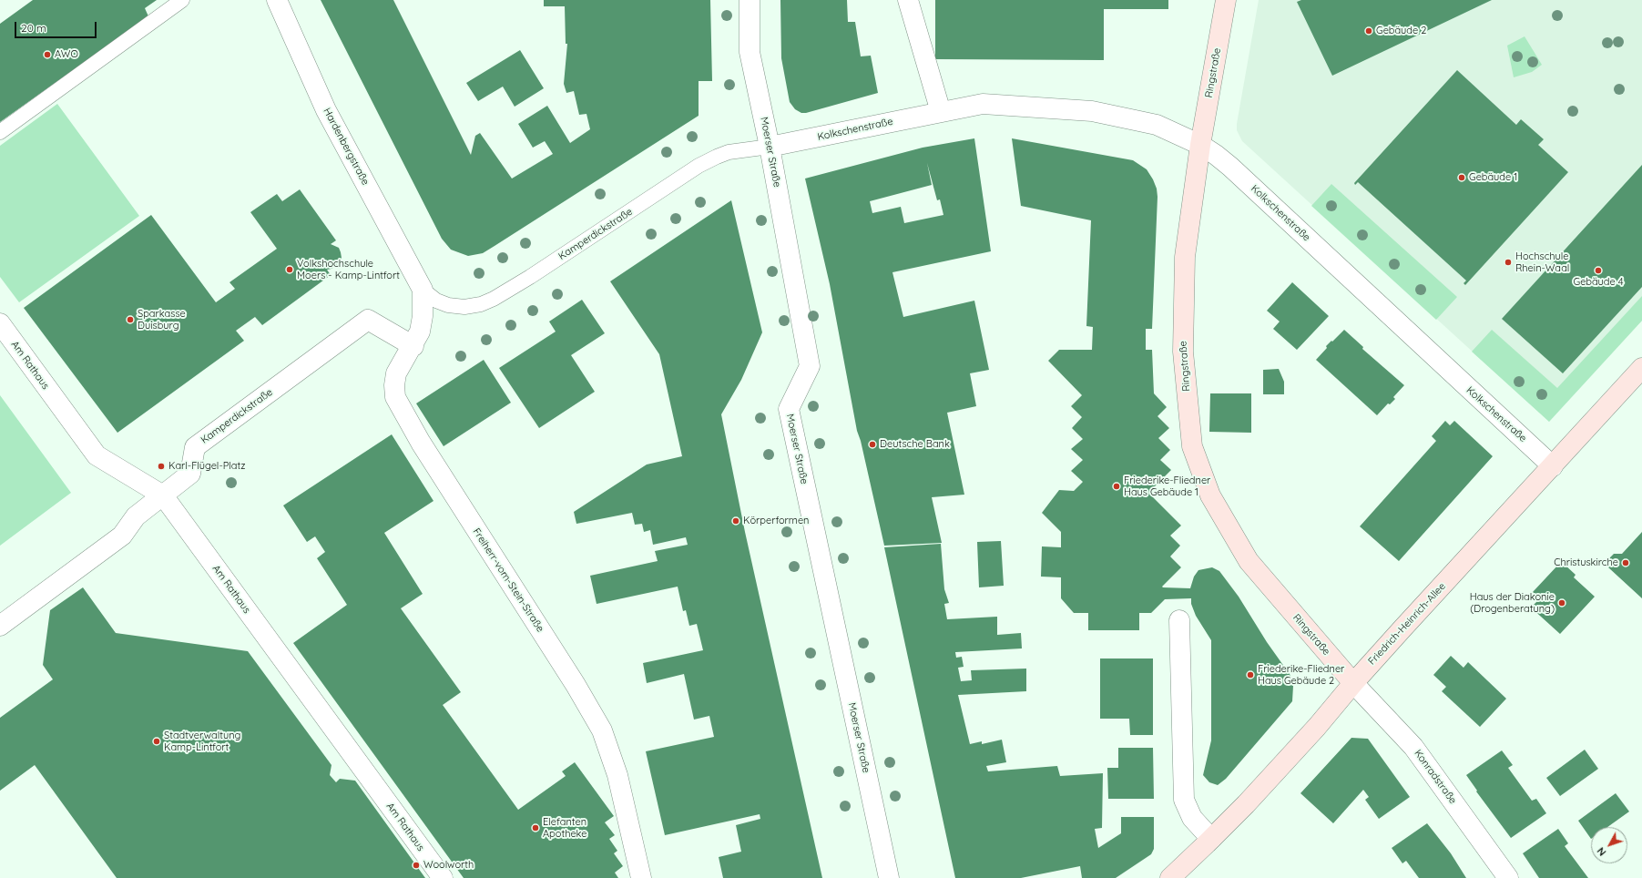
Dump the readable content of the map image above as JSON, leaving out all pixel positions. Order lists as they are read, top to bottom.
{
  "streets": {
    "street": [
      "Ringstraße",
      "Kolkschenstraße",
      "Hardenbergstraße",
      "Moerser Straße",
      "Kamperdickstraße",
      "Am Rathaus",
      "Freiherr-vom-Stein-Straße",
      "Friedrich-Heinrich-Allee",
      "Konradstraße"
    ]
  },
  "crossings": [
    ["Ringstraße", "Kolkschenstraße"],
    ["Ringstraße", "Friedrich-Heinrich-Allee"],
    ["Ringstraße", "Konradstraße"],
    ["Kolkschenstraße", "Moerser Straße"],
    ["Kolkschenstraße", "Kamperdickstraße"],
    ["Kolkschenstraße", "Friedrich-Heinrich-Allee"],
    ["Hardenbergstraße", "Kamperdickstraße"],
    ["Hardenbergstraße", "Freiherr-vom-Stein-Straße"],
    ["Moerser Straße", "Kamperdickstraße"],
    ["Kamperdickstraße", "Am Rathaus"],
    ["Kamperdickstraße", "Freiherr-vom-Stein-Straße"],
    ["Friedrich-Heinrich-Allee", "Konradstraße"]
  ],
  "places": [
    "Gebäude 2",
    "AWO",
    "Gebäude 1",
    "Hochschule Rhein-Waal",
    "Volkshochschule Moers - Kamp-Lintfort",
    "Gebäude 4",
    "Sparkasse Duisburg",
    "Deutsche Bank",
    "Karl-Flügel-Platz",
    "Friederike-Fliedner Haus Gebäude 1",
    "Körperformen",
    "Christuskirche",
    "Haus der Diakonie (Drogenberatung)",
    "Friederike-Fliedner Haus Gebäude 2",
    "Stadtverwaltung Kamp-Lintfort",
    "Elefanten Apotheke",
    "Woolworth"
  ],
  "scale_bar": "20 m",
  "north": "bottom left"
}
